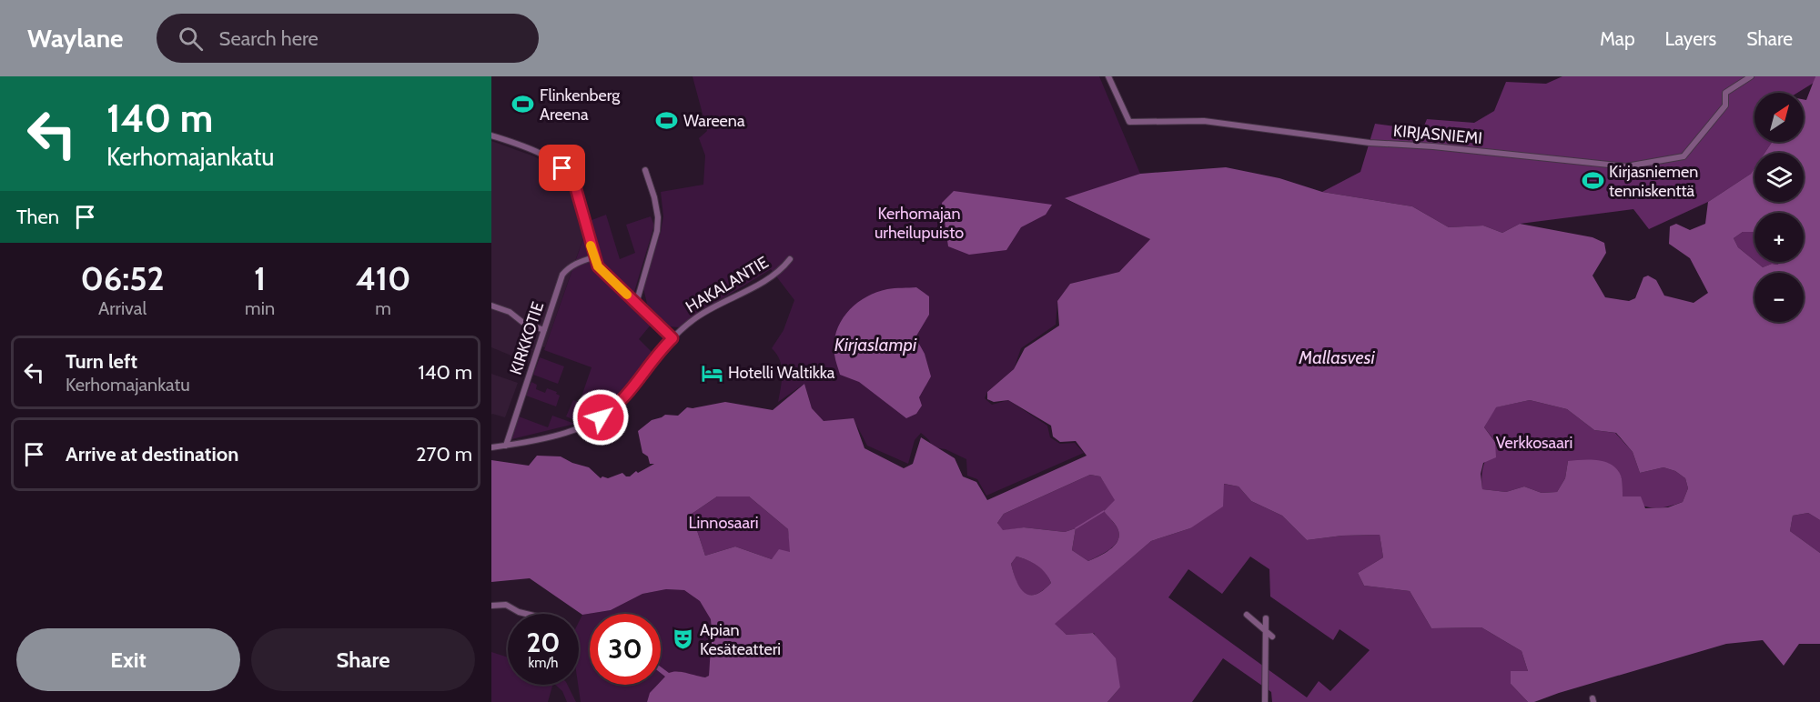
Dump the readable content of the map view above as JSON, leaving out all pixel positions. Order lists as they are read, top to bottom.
{
  "streets": {
    "street": ["KIRJASNIEMI", "HAKALANTIE", "KIRKKOTIE"]
  },
  "crossings": [
    ["HAKALANTIE", "KIRKKOTIE"]
  ],
  "water": ["Kirjaslampi", "Mallasvesi"],
  "parks": ["Kerhomajan urheilupuisto", "Verkkosaari", "Linnosaari"],
  "places": {
    "sports": ["Flinkenberg Areena", "Wareena", "Kirjasniemen tenniskenttä"],
    "hotel": ["Hotelli Waltikka"],
    "theatre": ["Apian Kesäteatteri"]
  },
  "north": "top right",
  "page": {
    "header": "Waylane",
    "search": "Search here",
    "nav": ["Map", "Layers", "Share"],
    "turn": ["140 m", "Kerhomajankatu"],
    "map_buttons": ["+", "−"],
    "then": "Then",
    "eta": [
      "06:52",
      "Arrival",
      "1",
      "min",
      "410",
      "m"
    ],
    "list": [
      {
        "name": "Turn left",
        "note": "Kerhomajankatu",
        "value": "140 m"
      },
      {
        "name": "Arrive at destination",
        "value": "270 m"
      }
    ],
    "speed": "20 km/h",
    "limit": "30",
    "buttons": ["Exit", "Share"]
  }
}
